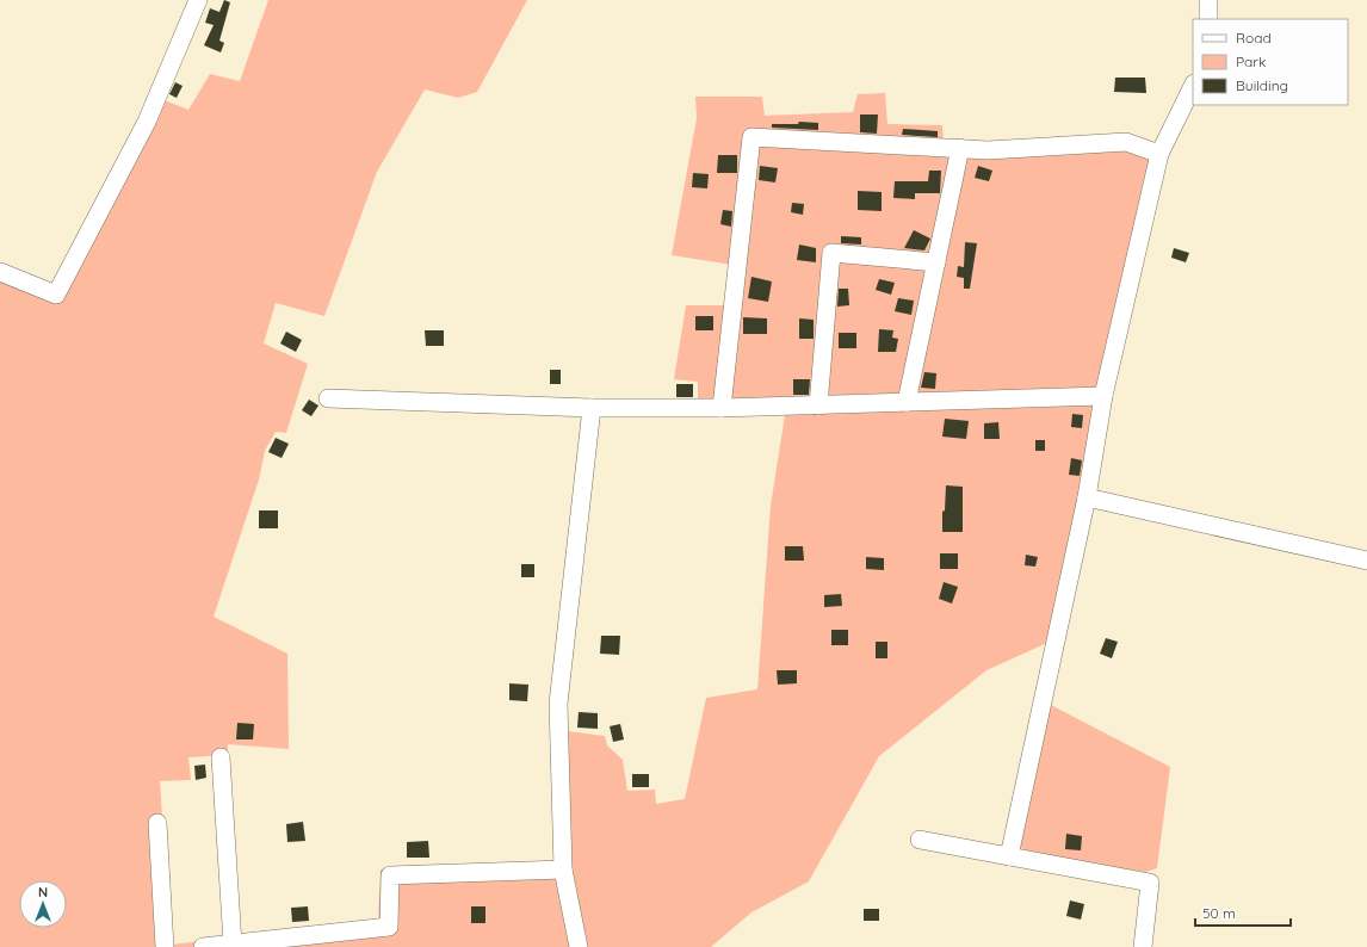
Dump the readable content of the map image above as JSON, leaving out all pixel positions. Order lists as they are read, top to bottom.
{
  "legend": ["Road", "Park", "Building"],
  "scale_bar": "50 m",
  "north": "top"
}
